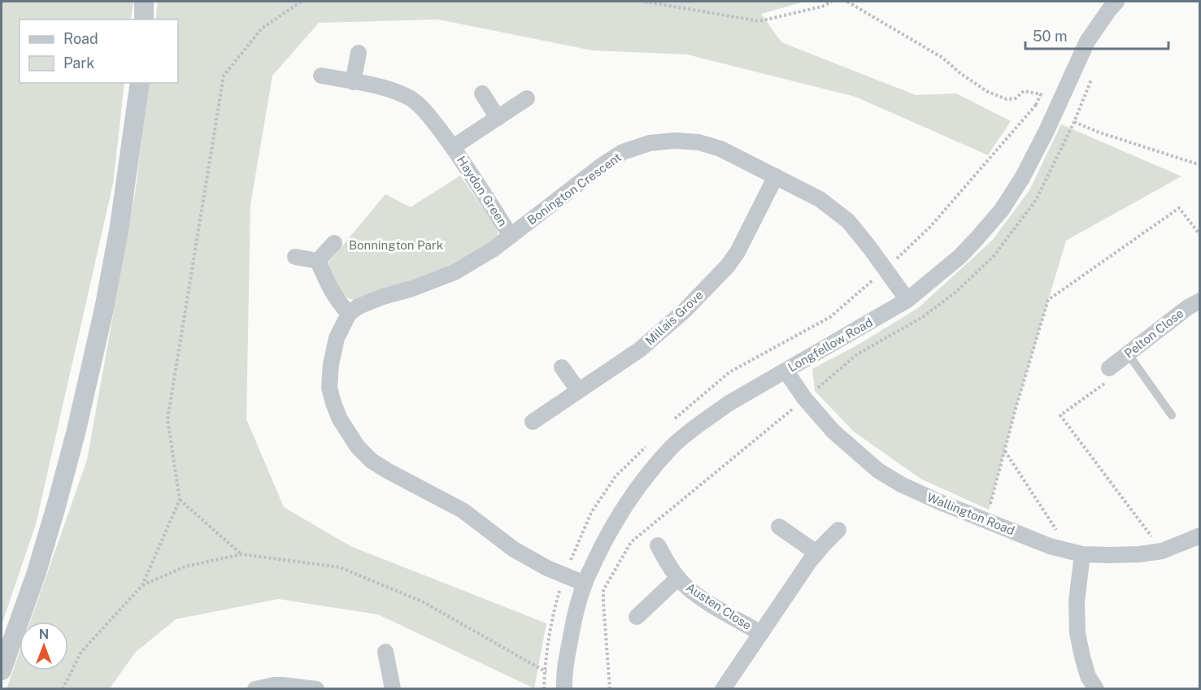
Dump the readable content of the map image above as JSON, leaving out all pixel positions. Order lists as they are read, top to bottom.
{
  "streets": {
    "street": [
      "Bonington Crescent",
      "Haydon Green",
      "Millais Grove",
      "Pelton Close",
      "Longfellow Road",
      "Wallington Road",
      "Austen Close"
    ]
  },
  "crossings": [
    ["Bonington Crescent", "Haydon Green"],
    ["Bonington Crescent", "Millais Grove"],
    ["Bonington Crescent", "Longfellow Road"],
    ["Longfellow Road", "Wallington Road"]
  ],
  "parks": ["Bonnington Park"],
  "legend": ["Road", "Park"],
  "scale_bar": "50 m",
  "north": "top"
}
